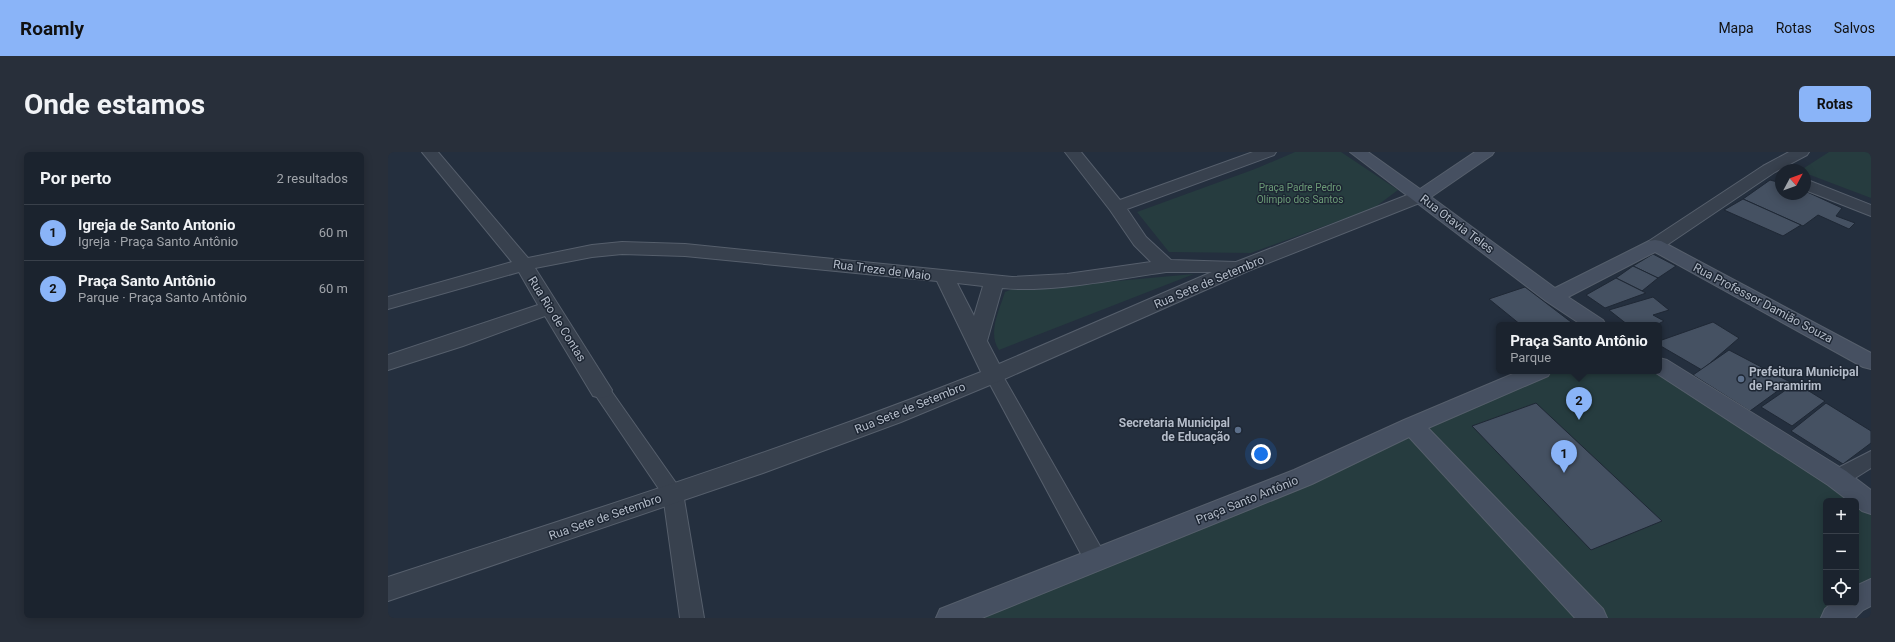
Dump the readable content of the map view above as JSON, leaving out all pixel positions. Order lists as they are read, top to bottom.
{
  "streets": {
    "street": [
      "Rua Otavia Teles",
      "Rua Treze de Maio",
      "Rua Sete de Setembro",
      "Rua Professor Damião Souza",
      "Rua Rio de Contas",
      "Praça Santo Antônio"
    ]
  },
  "crossings": [
    ["Rua Otavia Teles", "Rua Sete de Setembro"],
    ["Rua Treze de Maio", "Rua Sete de Setembro"],
    ["Rua Treze de Maio", "Rua Rio de Contas"],
    ["Rua Sete de Setembro", "Rua Rio de Contas"]
  ],
  "parks": ["Praça Padre Pedro Olímpio dos Santos"],
  "places": ["Prefeitura Municipal de Paramirim", "Secretaria Municipal de Educação"],
  "north": "top right",
  "page": {
    "header": "Roamly",
    "nav": ["Mapa", "Rotas", "Salvos"],
    "buttons": "Rotas",
    "title": "Onde estamos",
    "heading": ["Por perto", "2 resultados"],
    "list": [
      {
        "mark": "1",
        "name": "Igreja de Santo Antonio",
        "note": "Igreja · Praça Santo Antônio",
        "value": "60 m"
      },
      {
        "mark": "2",
        "name": "Praça Santo Antônio",
        "note": "Parque · Praça Santo Antônio",
        "value": "60 m"
      }
    ],
    "popup": ["Praça Santo Antônio", "Parque"],
    "pins": ["2", "1"],
    "map_buttons": ["+", "−"]
  }
}
